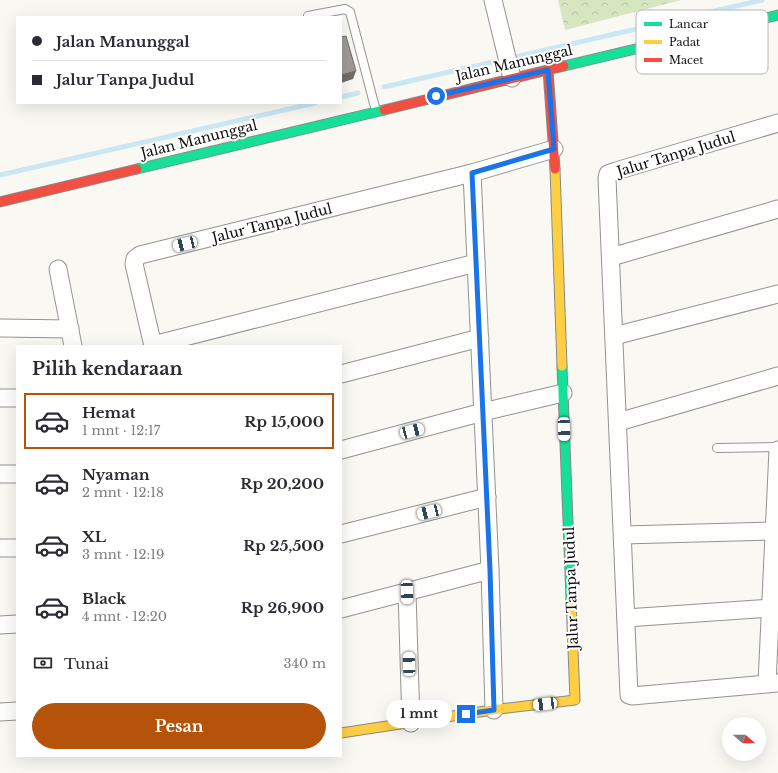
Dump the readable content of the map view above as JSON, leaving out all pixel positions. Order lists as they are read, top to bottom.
{
  "streets": {
    "street": ["Jalan Manunggal", "Jalur Tanpa Judul"]
  },
  "crossings": [
    ["Jalan Manunggal", "Jalur Tanpa Judul"]
  ],
  "legend": ["Lancar", "Padat", "Macet"],
  "north": "right",
  "page": {
    "banner": ["Jalan Manunggal", "Jalur Tanpa Judul"],
    "heading": "Pilih kendaraan",
    "list": [
      {
        "name": "Hemat",
        "note": "1 mnt · 12:17",
        "value": "Rp 15,000"
      },
      {
        "name": "Nyaman",
        "note": "2 mnt · 12:18",
        "value": "Rp 20,200"
      },
      {
        "name": "XL",
        "note": "3 mnt · 12:19",
        "value": "Rp 25,500"
      },
      {
        "name": "Black",
        "note": "4 mnt · 12:20",
        "value": "Rp 26,900"
      }
    ],
    "pay": ["Tunai", "340 m"],
    "buttons": "Pesan",
    "bubble": "1 mnt"
  }
}
